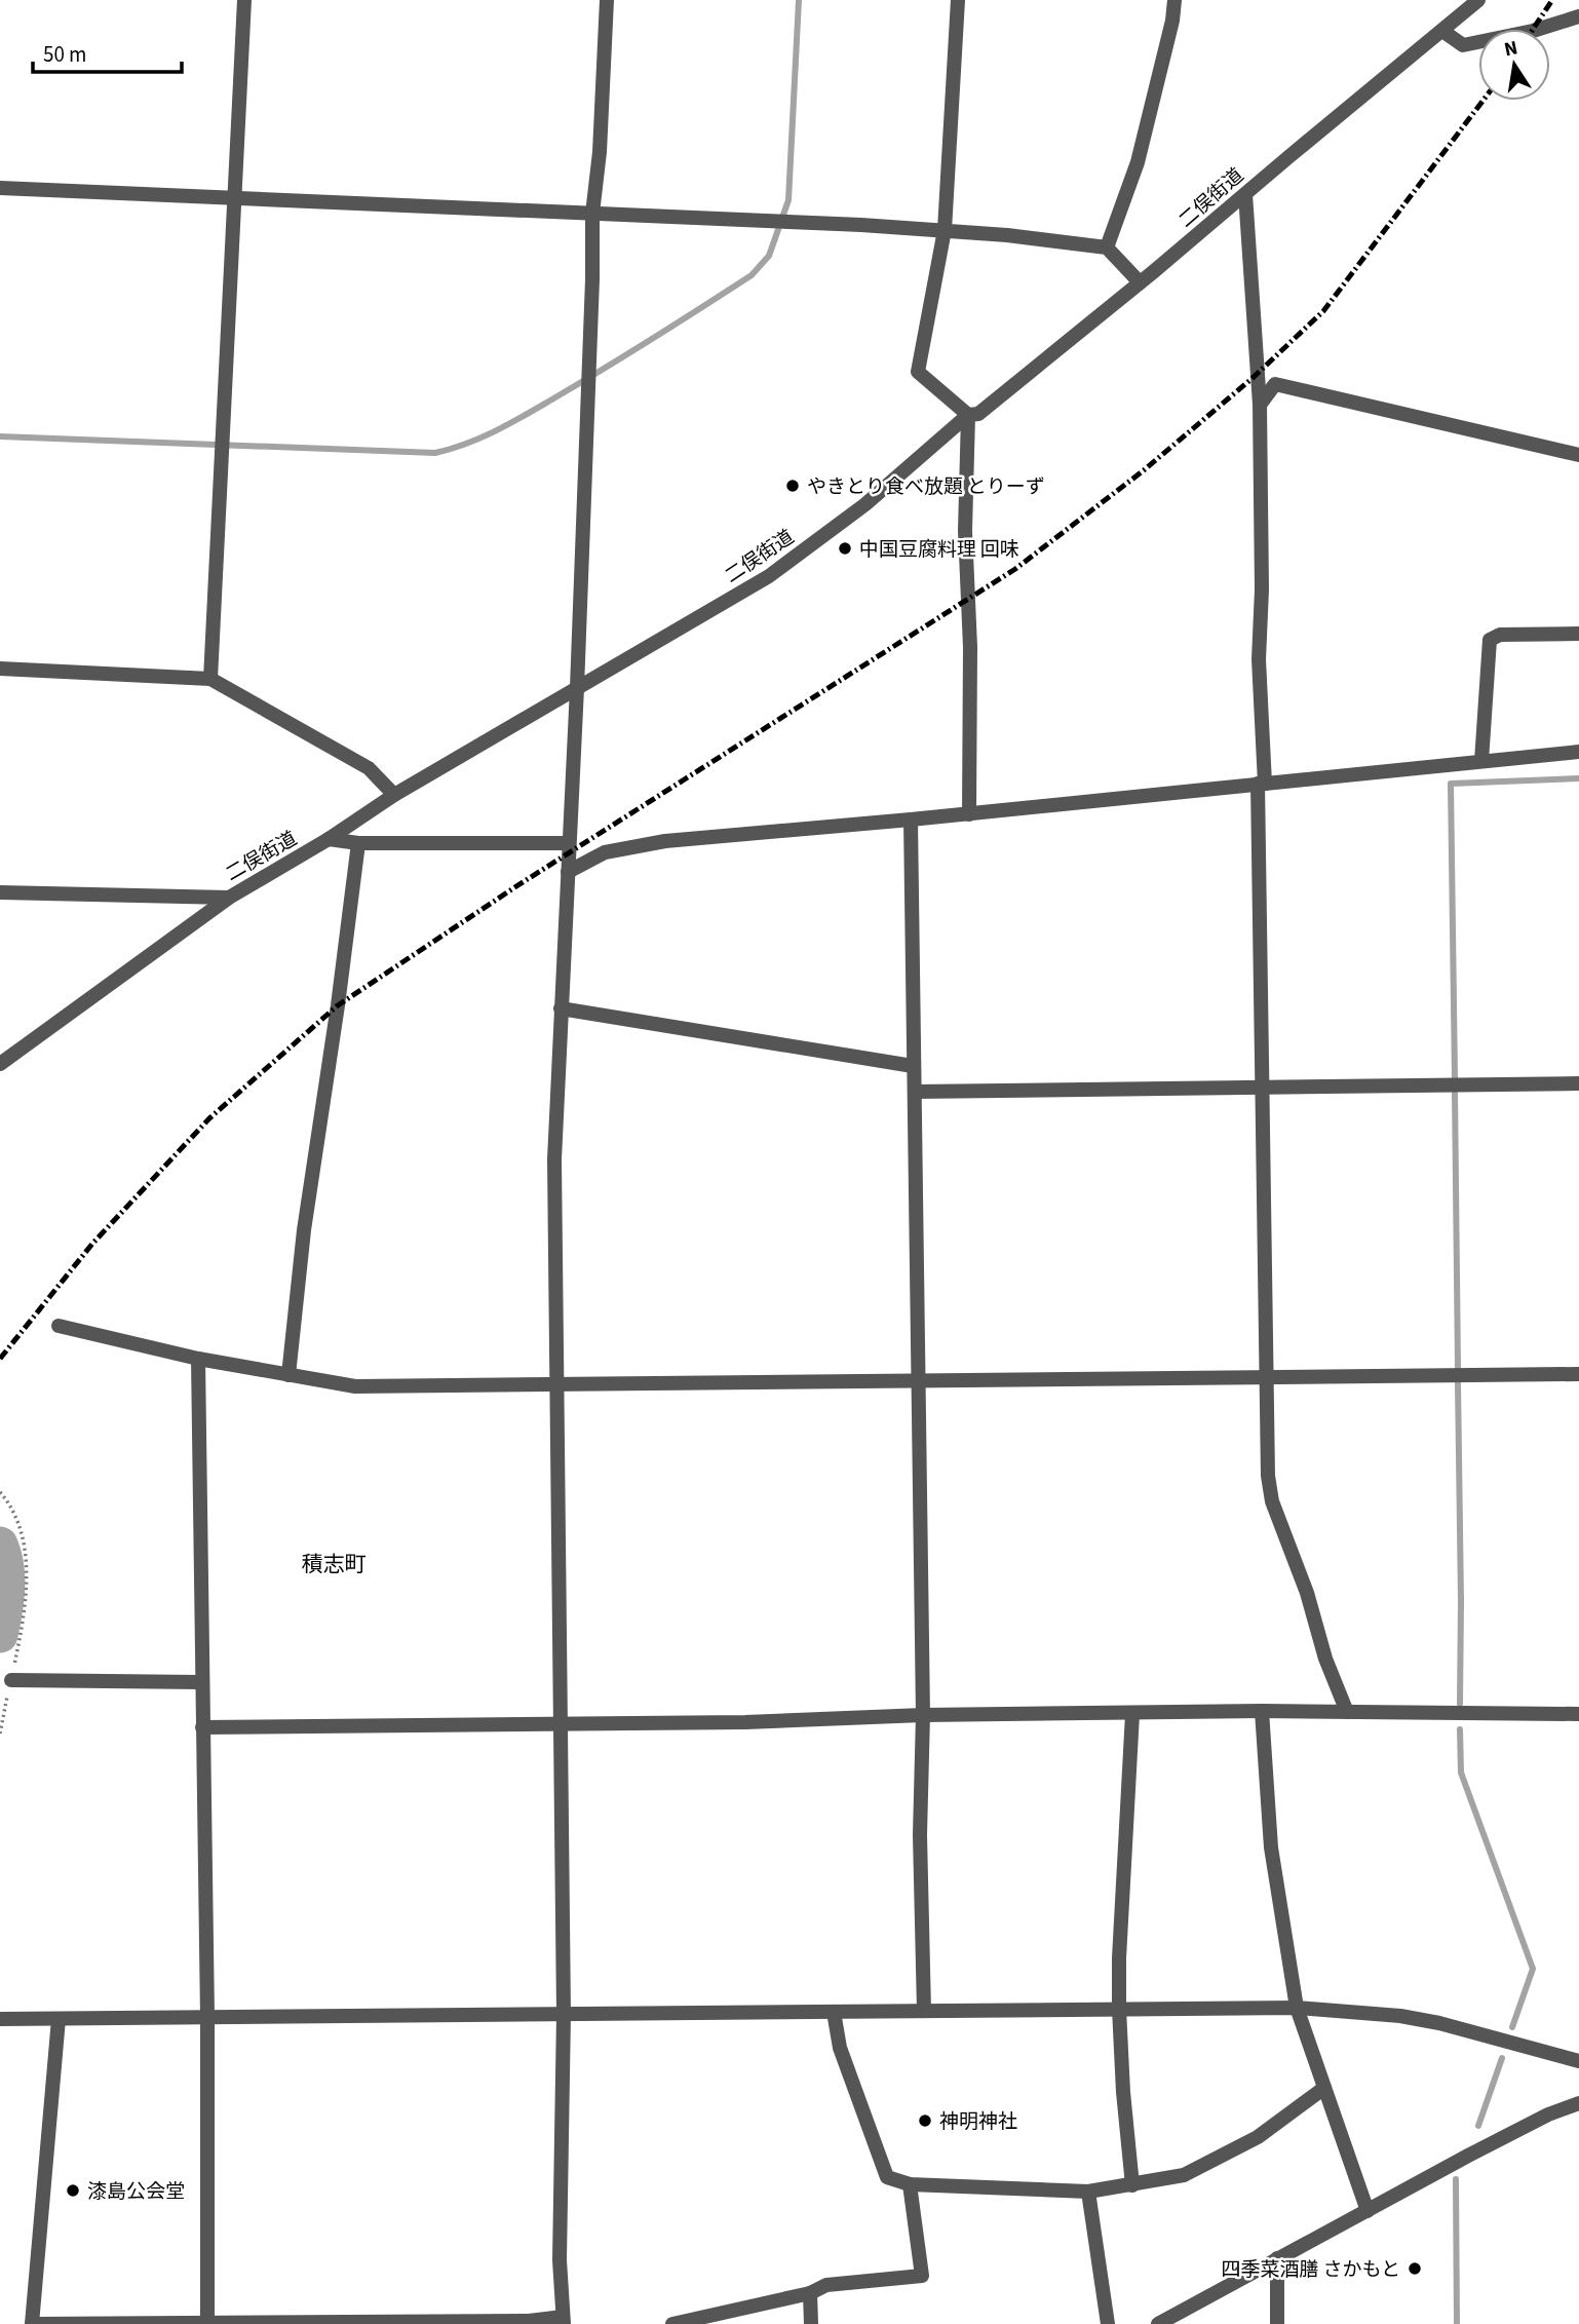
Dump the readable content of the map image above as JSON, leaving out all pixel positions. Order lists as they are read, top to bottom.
{
  "streets": {
    "street": ["二俣街道"]
  },
  "districts": ["積志町"],
  "places": [
    "やきとり食べ放題 とりーず",
    "中国豆腐料理 回味",
    "神明神社",
    "漆島公会堂",
    "四季菜酒膳 さかもと"
  ],
  "scale_bar": "50 m",
  "north": "top"
}
